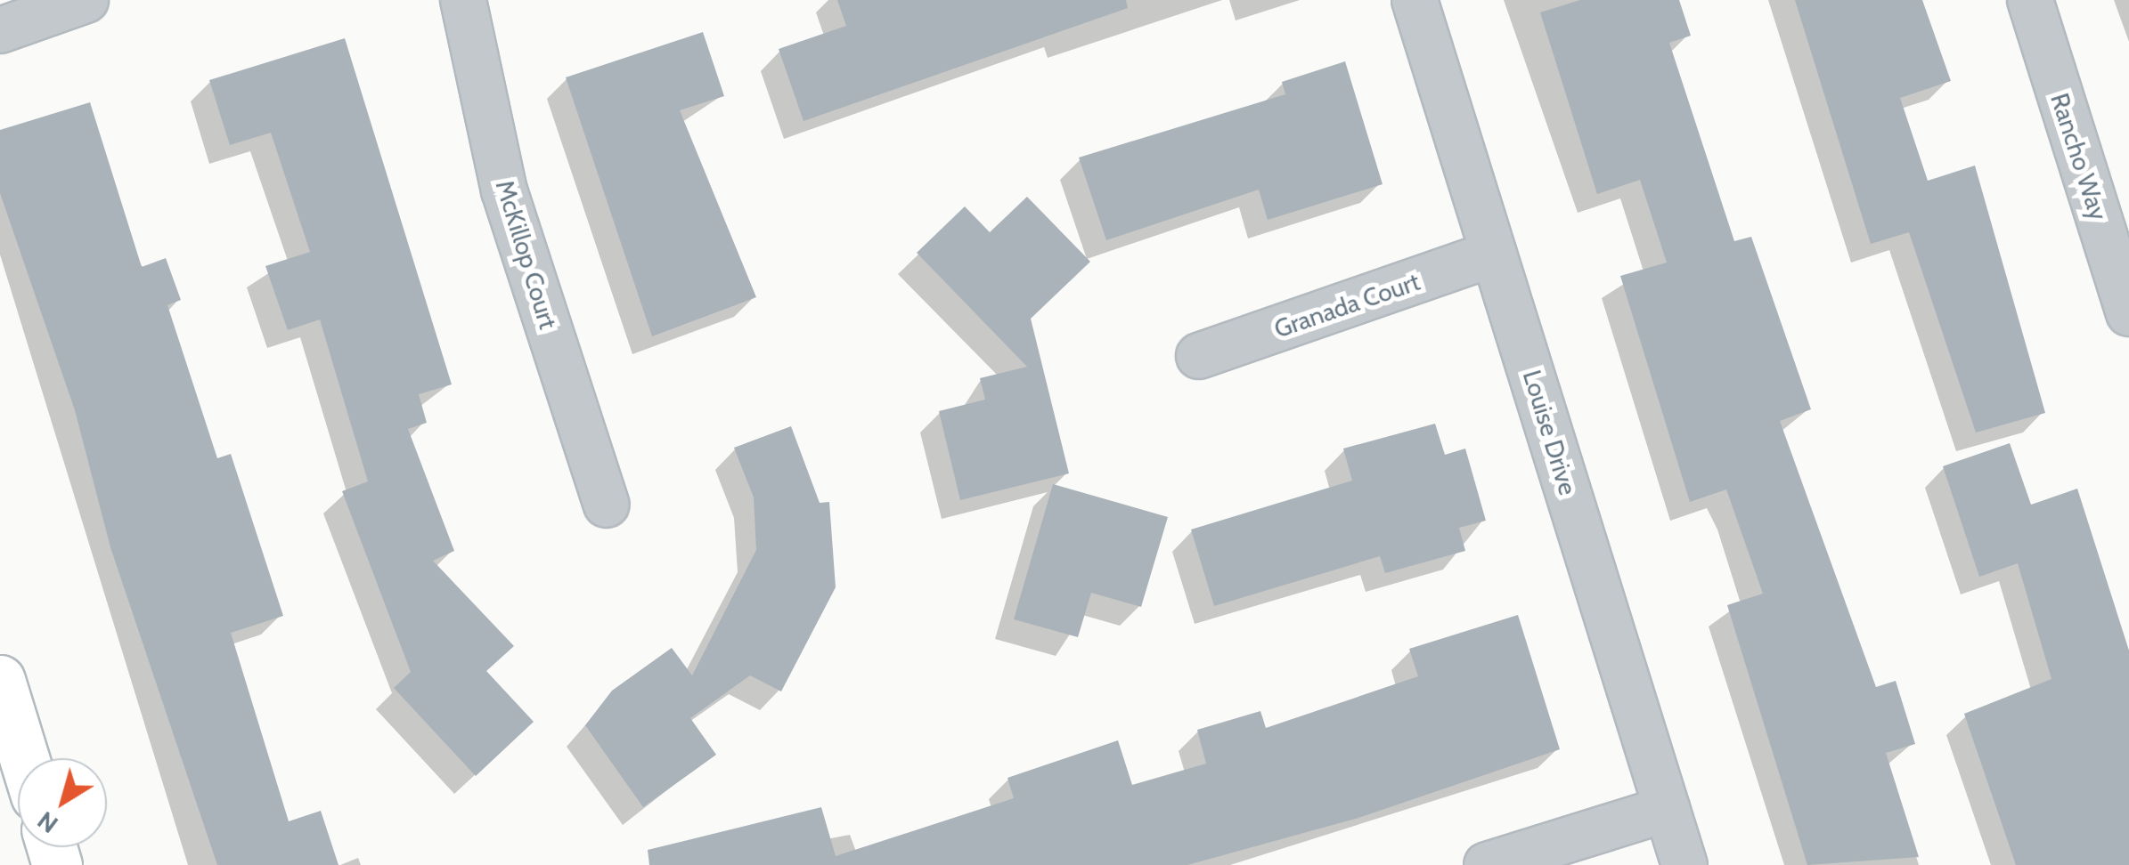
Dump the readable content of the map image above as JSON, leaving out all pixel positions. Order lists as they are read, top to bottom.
{
  "streets": {
    "street": [
      "Rancho Way",
      "McKillop Court",
      "Granada Court",
      "Louise Drive"
    ]
  },
  "crossings": [
    ["Granada Court", "Louise Drive"]
  ],
  "north": "bottom left"
}
